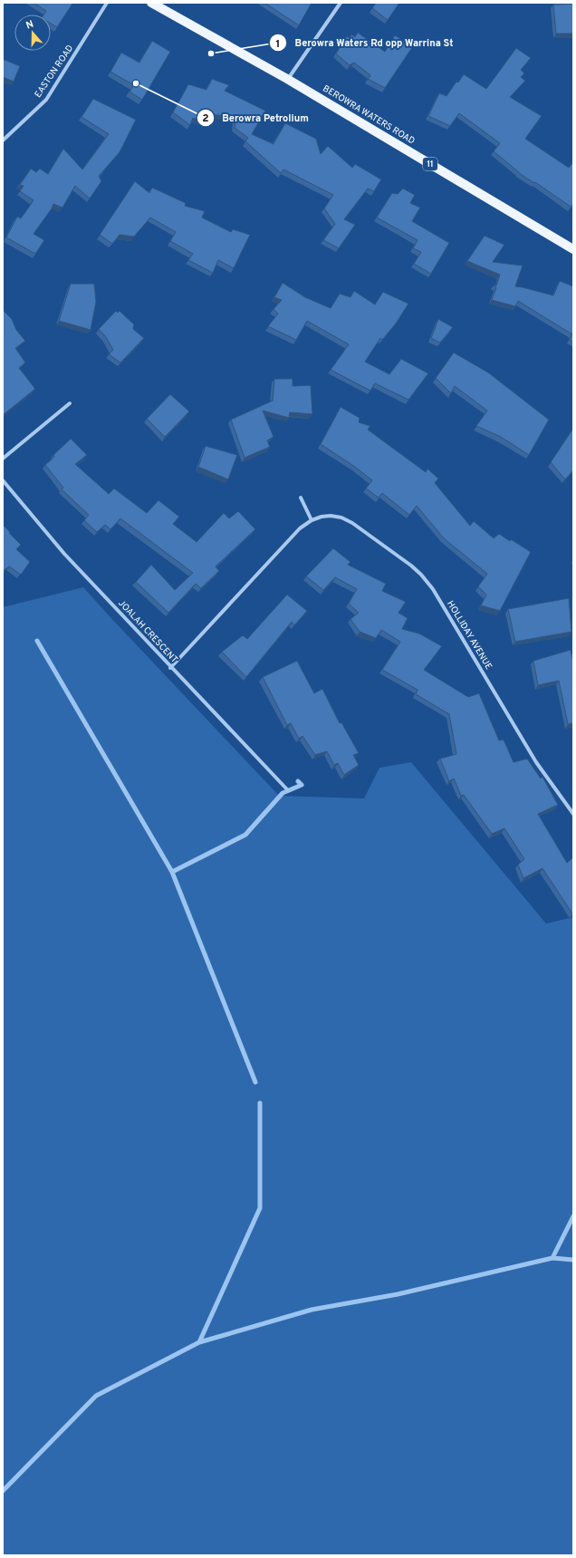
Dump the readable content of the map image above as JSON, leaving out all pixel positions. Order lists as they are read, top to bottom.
{
  "streets": {
    "main road": ["BEROWRA WATERS ROAD", "11"],
    "street": ["EASTON ROAD", "JOALAH CRESCENT", "HOLLIDAY AVENUE"]
  },
  "crossings": [
    ["JOALAH CRESCENT", "HOLLIDAY AVENUE"]
  ],
  "places": ["Berowra Waters Rd opp Warrina St", "Berowra Petrolium"],
  "north": "top"
}
